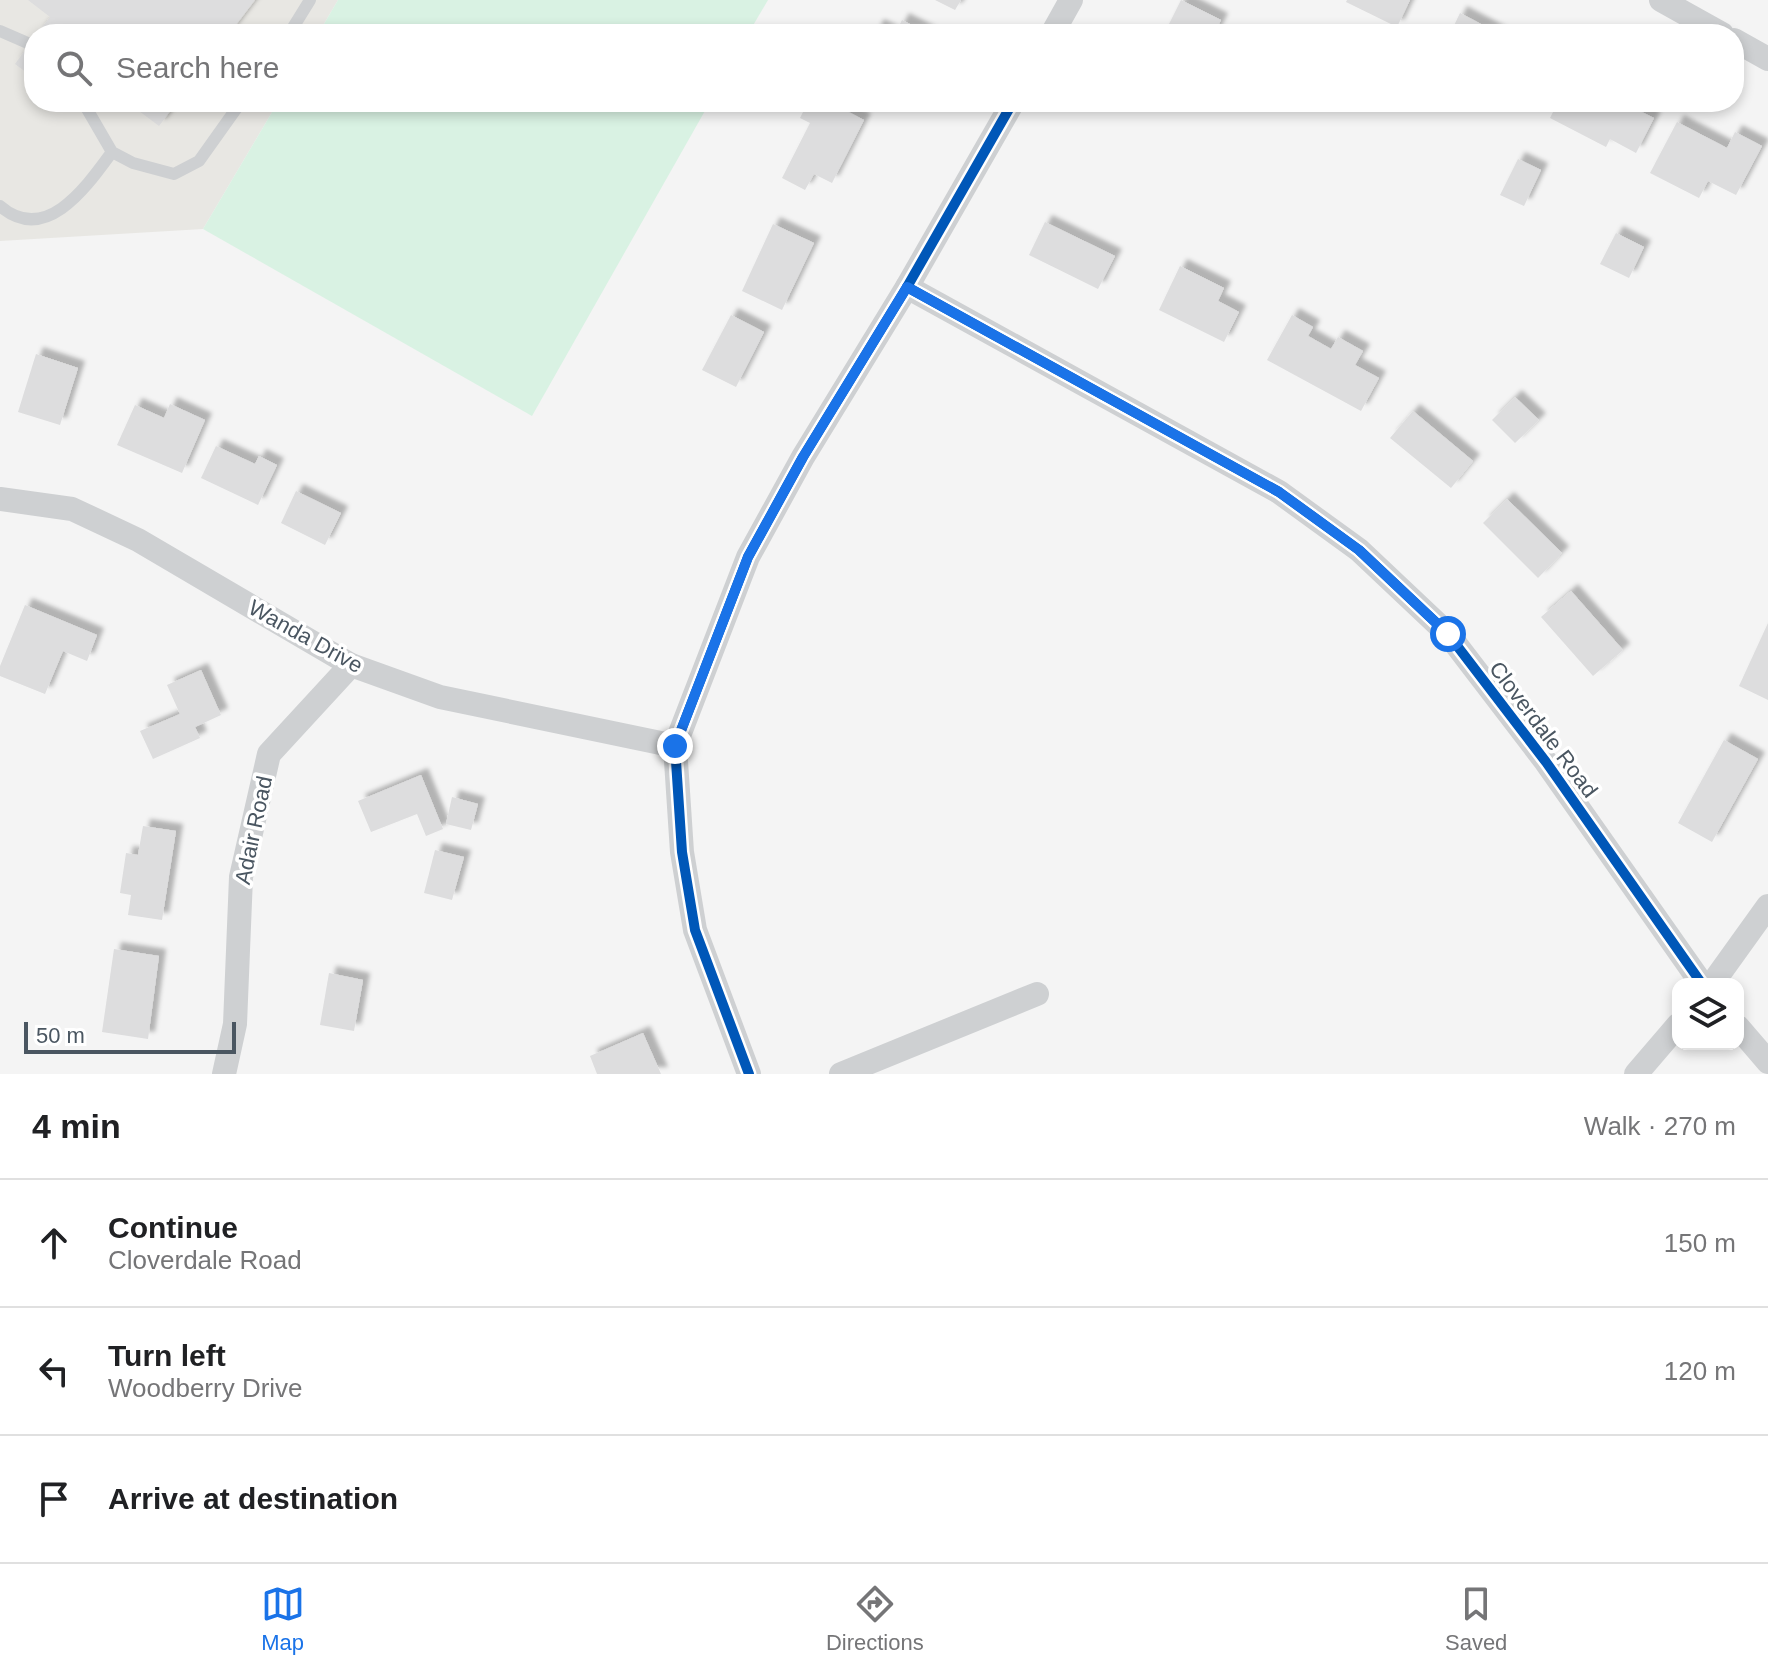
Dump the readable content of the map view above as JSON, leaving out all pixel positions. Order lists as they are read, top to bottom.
{
  "streets": {
    "street": ["Wanda Drive", "Cloverdale Road", "Adair Road"]
  },
  "crossings": [
    ["Wanda Drive", "Adair Road"]
  ],
  "scale_bar": "50 m",
  "page": {
    "search": "Search here",
    "scale": "50 m",
    "heading": ["4 min", "Walk · 270 m"],
    "list": [
      ["Continue", "Cloverdale Road", "150 m"],
      ["Turn left", "Woodberry Drive", "120 m"],
      "Arrive at destination"
    ],
    "nav": ["Map", "Directions", "Saved"]
  }
}
